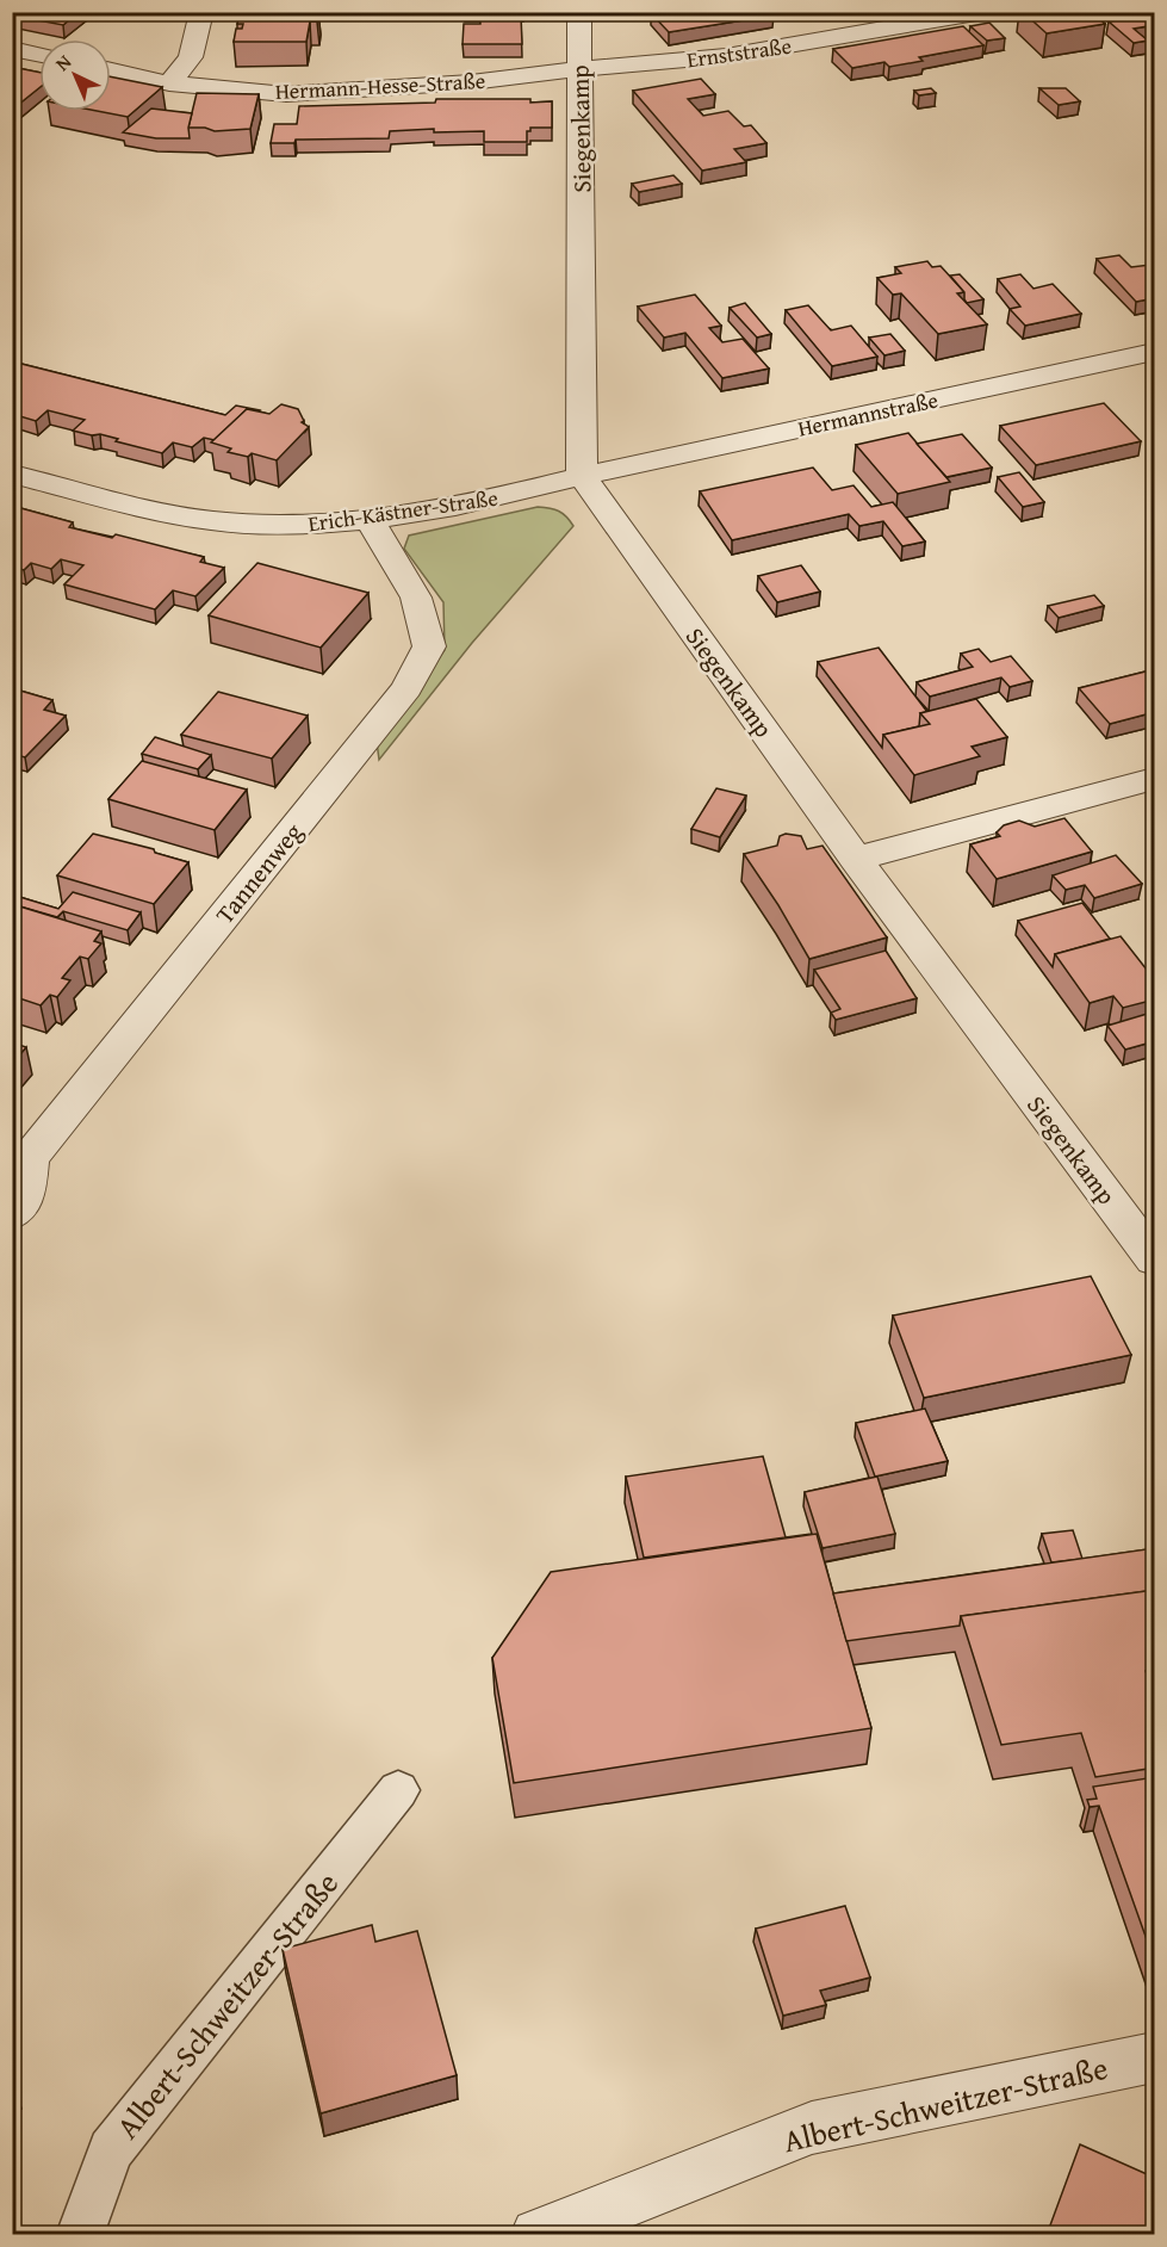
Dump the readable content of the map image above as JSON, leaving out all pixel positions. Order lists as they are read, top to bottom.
{
  "streets": {
    "street": [
      "Ernststraße",
      "Hermann-Hesse-Straße",
      "Siegenkamp",
      "Hermannstraße",
      "Erich-Kästner-Straße",
      "Tannenweg",
      "Albert-Schweitzer-Straße"
    ]
  },
  "crossings": [
    ["Ernststraße", "Hermann-Hesse-Straße"],
    ["Ernststraße", "Siegenkamp"],
    ["Hermann-Hesse-Straße", "Siegenkamp"],
    ["Siegenkamp", "Hermannstraße"],
    ["Siegenkamp", "Erich-Kästner-Straße"],
    ["Hermannstraße", "Erich-Kästner-Straße"],
    ["Erich-Kästner-Straße", "Tannenweg"]
  ],
  "north": "top left"
}
